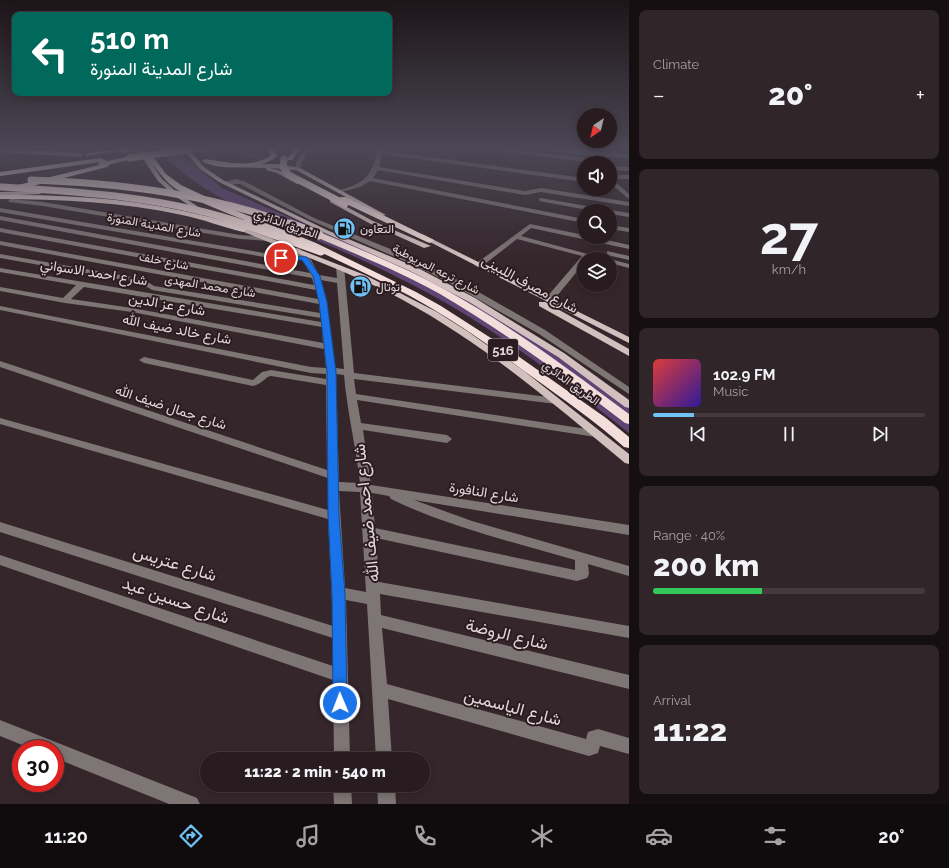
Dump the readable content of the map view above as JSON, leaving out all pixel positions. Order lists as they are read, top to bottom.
{
  "streets": {
    "highway": ["الطريق الدائري", "516"],
    "main road": ["شارع ترعه المريوطية", "شارع مصرف اللبينى"],
    "street": [
      "شارع المدينة المنورة",
      "شارع خلف",
      "شارع احمد الاسواني",
      "شارع محمد المهدى",
      "شارع عز الدين",
      "شارع خالد ضيف الله",
      "شارع جمال ضيف الله",
      "شارع النافورة",
      "شارع احمد ضيف الله",
      "شارع عتريس",
      "شارع حسين عيد",
      "شارع الروضة",
      "شارع الياسمين"
    ]
  },
  "crossings": [
    ["شارع المدينة المنورة", "شارع احمد ضيف الله"],
    ["شارع خلف", "شارع احمد ضيف الله"],
    ["شارع احمد الاسواني", "شارع محمد المهدى"],
    ["شارع احمد الاسواني", "شارع احمد ضيف الله"],
    ["شارع محمد المهدى", "شارع احمد ضيف الله"],
    ["شارع عز الدين", "شارع احمد ضيف الله"],
    ["شارع خالد ضيف الله", "شارع احمد ضيف الله"],
    ["شارع جمال ضيف الله", "شارع النافورة"],
    ["شارع جمال ضيف الله", "شارع احمد ضيف الله"],
    ["شارع النافورة", "شارع احمد ضيف الله"],
    ["شارع احمد ضيف الله", "شارع عتريس"],
    ["شارع احمد ضيف الله", "شارع حسين عيد"],
    ["شارع احمد ضيف الله", "شارع الروضة"],
    ["شارع احمد ضيف الله", "شارع الياسمين"]
  ],
  "places": {
    "fuel station": ["التعاون", "توتال"]
  },
  "north": "bottom left",
  "page": {
    "tile": [
      "Climate",
      ["27", "km/h"],
      ["Range · 40%", "200 km"],
      ["Arrival", "11:22"]
    ],
    "turn": ["510 m", "شارع المدينة المنورة"],
    "heat": ["−", "20°", "+"],
    "song": ["102.9 FM", "Music"],
    "limit": "30",
    "trip": "11:22 · 2 min · 540 m",
    "tabs": ["11:20", "20°"]
  }
}
